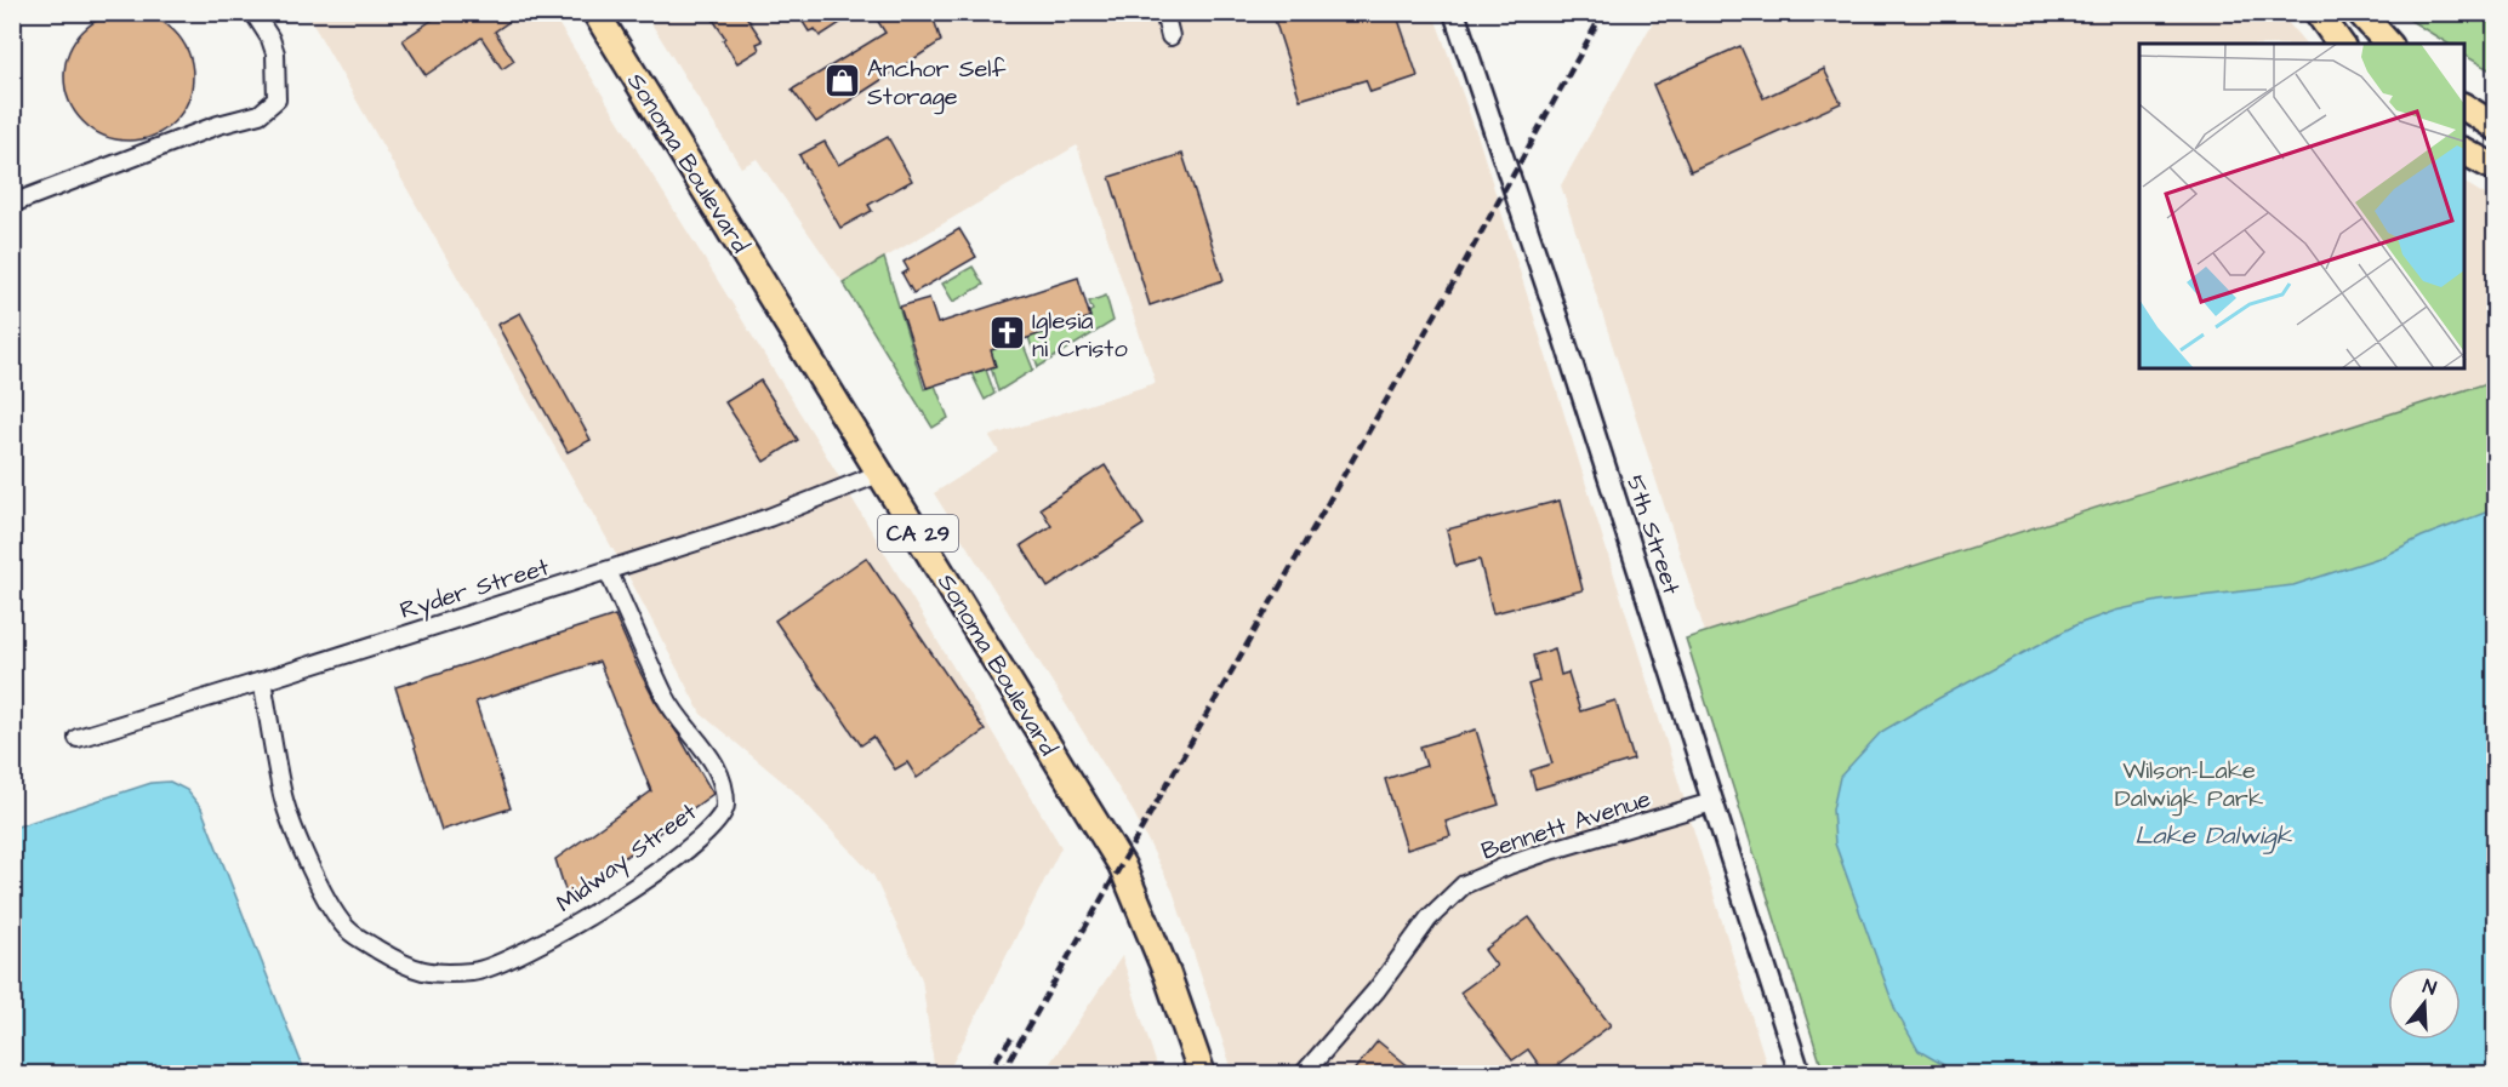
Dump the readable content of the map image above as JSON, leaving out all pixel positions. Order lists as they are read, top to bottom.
{
  "streets": {
    "main road": ["Sonoma Boulevard", "CA 29"],
    "street": [
      "5th Street",
      "Ryder Street",
      "Bennett Avenue",
      "Midway Street"
    ]
  },
  "crossings": [
    ["Sonoma Boulevard", "Ryder Street"],
    ["5th Street", "Bennett Avenue"],
    ["Ryder Street", "Midway Street"]
  ],
  "water": ["Lake Dalwigk"],
  "parks": ["Wilson-Lake Dalwigk Park"],
  "places": {
    "shop": ["Anchor Self Storage"],
    "church": ["Iglesia ni Cristo"]
  },
  "north": "top"
}
